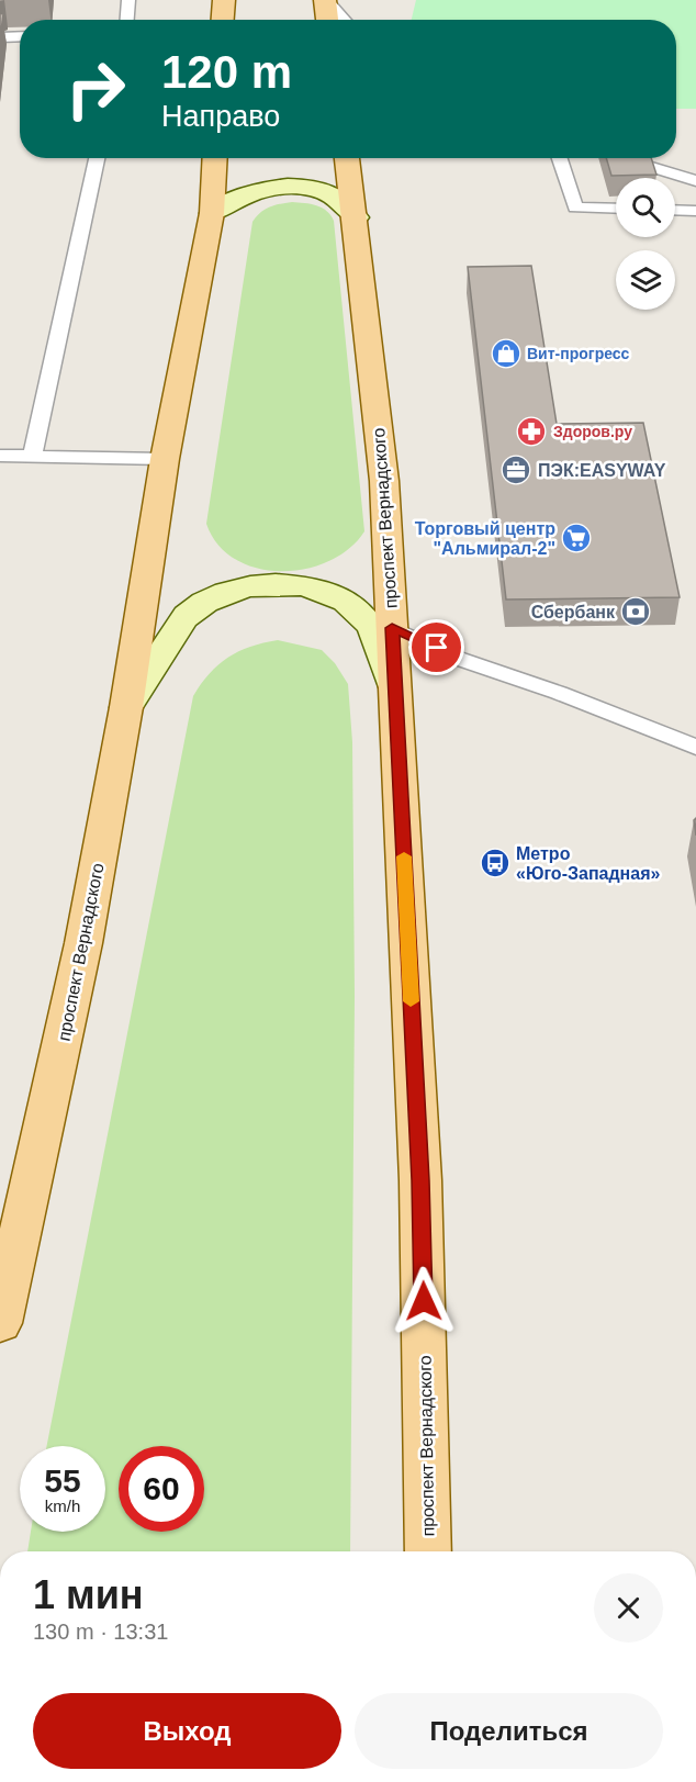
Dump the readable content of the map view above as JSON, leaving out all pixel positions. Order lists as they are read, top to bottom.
{
  "streets": {
    "main road": ["проспект Вернадского"]
  },
  "places": {
    "shop": ["Вит-прогресс"],
    "pharmacy": ["Здоров.ру"],
    "office": ["ПЭК:EASYWAY"],
    "supermarket": ["Торговый центр \"Альмирал-2\""],
    "bank": ["Сбербанк"],
    "bus stop": ["Метро «Юго-Западная»"]
  },
  "page": {
    "turn": ["120 m", "Направо"],
    "speed": "55 km/h",
    "limit": "60",
    "heading": ["1 мин", "130 m · 13:31"],
    "buttons": ["Выход", "Поделиться"]
  }
}
